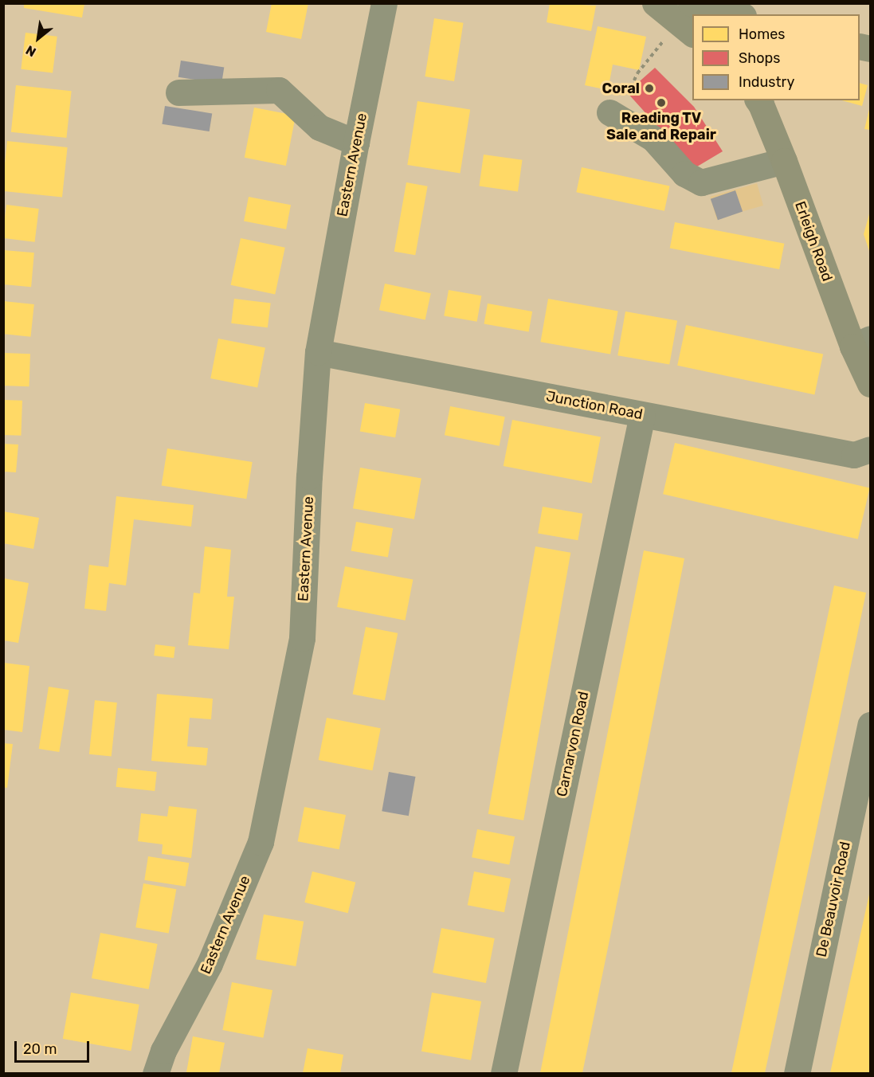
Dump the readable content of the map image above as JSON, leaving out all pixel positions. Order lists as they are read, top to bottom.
{
  "streets": {
    "street": [
      "Eastern Avenue",
      "Erleigh Road",
      "Junction Road",
      "Carnarvon Road",
      "De Beauvoir Road"
    ]
  },
  "crossings": [
    ["Eastern Avenue", "Junction Road"],
    ["Junction Road", "Carnarvon Road"]
  ],
  "places": ["Coral", "Reading TV Sale and Repair"],
  "legend": ["Homes", "Shops", "Industry"],
  "scale_bar": "20 m",
  "north": "bottom left"
}
